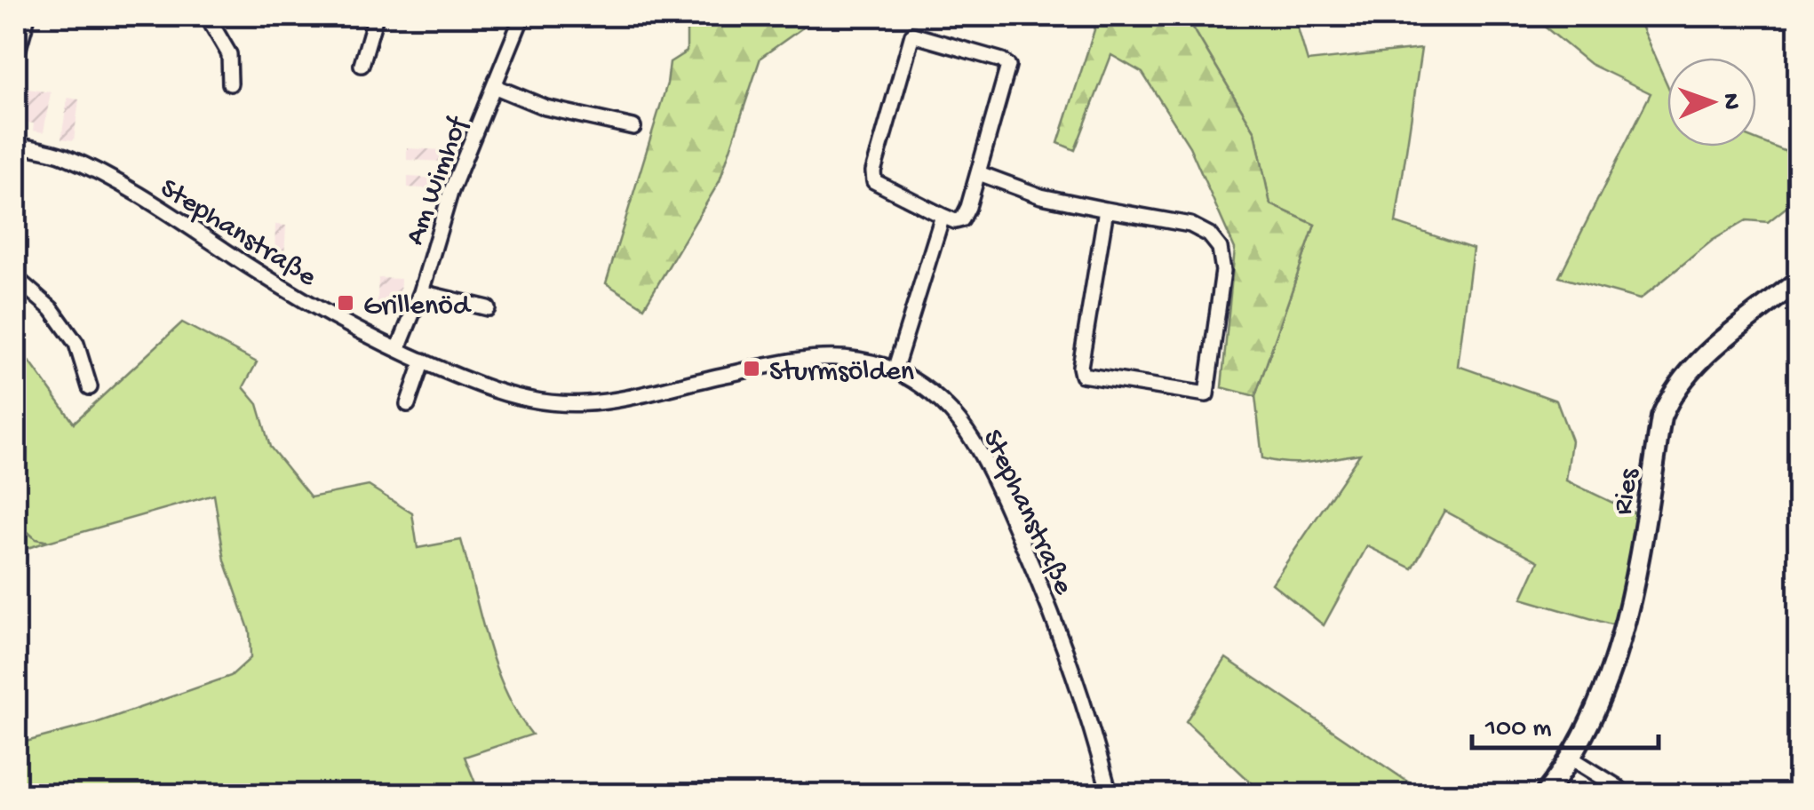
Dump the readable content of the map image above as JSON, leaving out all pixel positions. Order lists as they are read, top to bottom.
{
  "streets": {
    "street": ["Am Wimhof", "Stephanstraße", "Ries"]
  },
  "crossings": [
    ["Am Wimhof", "Stephanstraße"]
  ],
  "places": {
    "transit": ["Grillenöd", "Sturmsölden"]
  },
  "scale_bar": "100 m",
  "north": "right"
}
